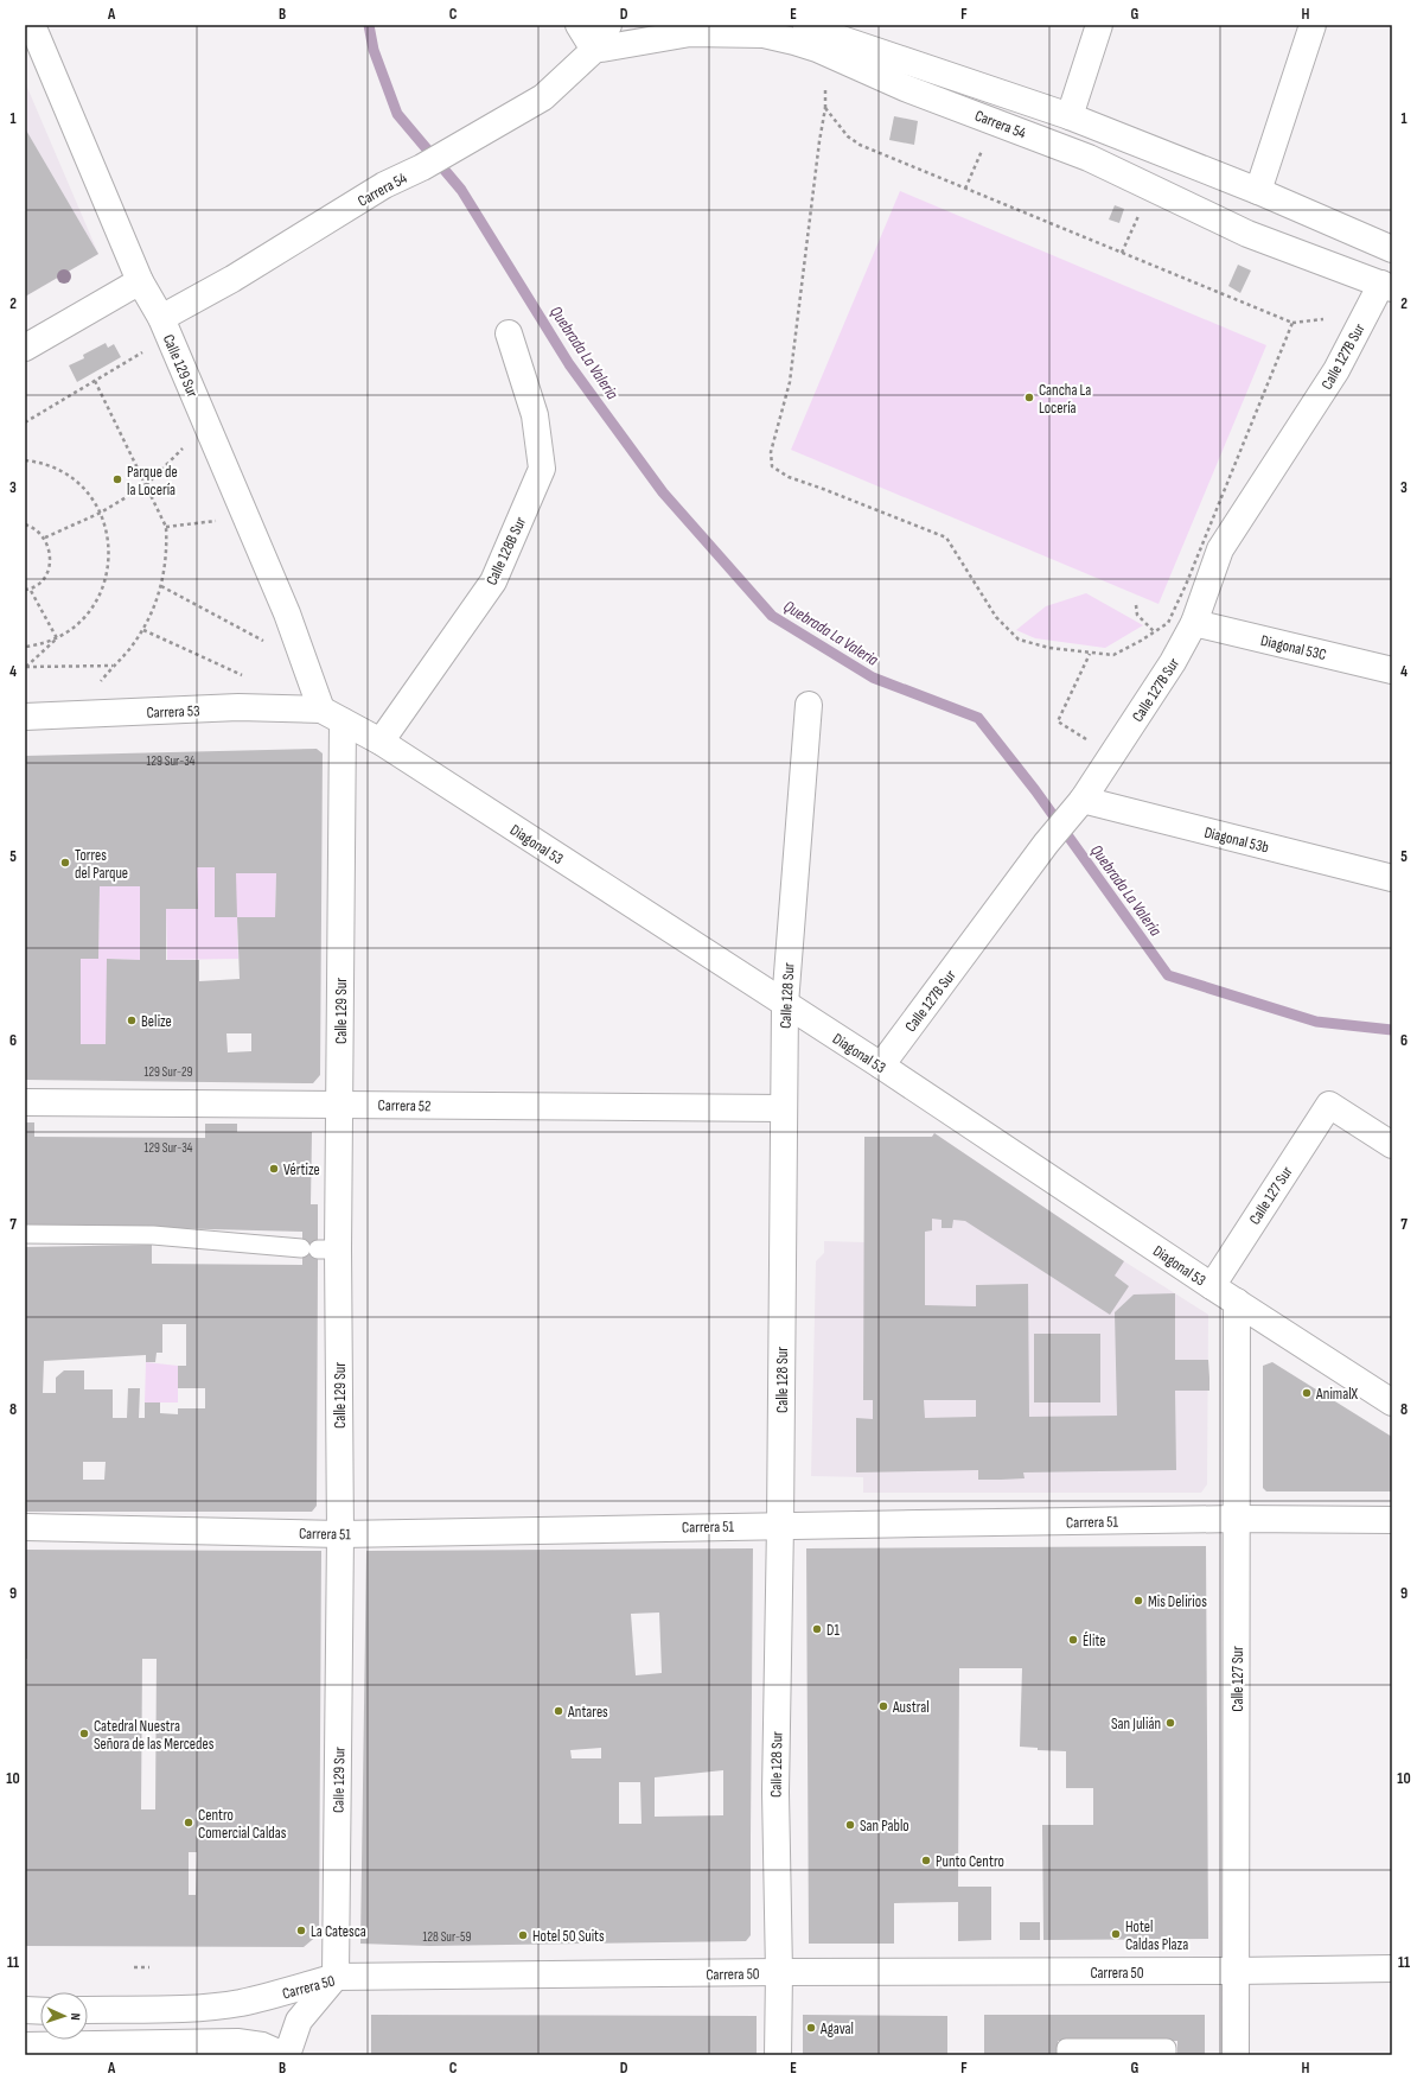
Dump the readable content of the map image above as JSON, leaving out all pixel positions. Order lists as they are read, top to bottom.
{
  "streets": {
    "street": [
      "Carrera 54",
      "Calle 127B Sur",
      "Calle 129 Sur",
      "Calle 128B Sur",
      "Diagonal 53C",
      "Carrera 53",
      "Diagonal 53b",
      "Diagonal 53",
      "Calle 128 Sur",
      "Carrera 52",
      "Calle 127 Sur",
      "Carrera 51",
      "Carrera 50"
    ]
  },
  "crossings": [
    ["Carrera 54", "Calle 127B Sur"],
    ["Carrera 54", "Calle 129 Sur"],
    ["Calle 127B Sur", "Diagonal 53C"],
    ["Calle 127B Sur", "Diagonal 53b"],
    ["Calle 127B Sur", "Diagonal 53"],
    ["Calle 129 Sur", "Carrera 53"],
    ["Calle 129 Sur", "Diagonal 53"],
    ["Calle 129 Sur", "Carrera 52"],
    ["Calle 129 Sur", "Carrera 51"],
    ["Calle 129 Sur", "Carrera 50"],
    ["Calle 128B Sur", "Diagonal 53"],
    ["Carrera 53", "Diagonal 53"],
    ["Diagonal 53", "Calle 128 Sur"],
    ["Diagonal 53", "Calle 127 Sur"],
    ["Calle 128 Sur", "Carrera 52"],
    ["Calle 128 Sur", "Carrera 51"],
    ["Calle 128 Sur", "Carrera 50"],
    ["Calle 127 Sur", "Carrera 51"],
    ["Calle 127 Sur", "Carrera 50"]
  ],
  "water": ["Quebrada La Valeria"],
  "places": [
    "Cancha La Locería",
    "Parque de la Locería",
    "Torres del Parque",
    "Belize",
    "Vértize",
    "AnimalX",
    "Mis Delirios",
    "D1",
    "Élite",
    "Austral",
    "Antares",
    "San Julián",
    "Catedral Nuestra Señora de las Mercedes",
    "Centro Comercial Caldas",
    "San Pablo",
    "Punto Centro",
    "La Catesca",
    "Hotel Caldas Plaza",
    "Hotel 50 Suits",
    "Agaval"
  ],
  "house_numbers": [
    "129 Sur-34",
    "129 Sur-29",
    "129 Sur-34",
    "128 Sur-59"
  ],
  "north": "right",
  "grid": {
    "columns": [
      "A",
      "B",
      "C",
      "D",
      "E",
      "F",
      "G",
      "H"
    ],
    "rows": [
      "1",
      "2",
      "3",
      "4",
      "5",
      "6",
      "7",
      "8",
      "9",
      "10",
      "11"
    ]
  }
}
